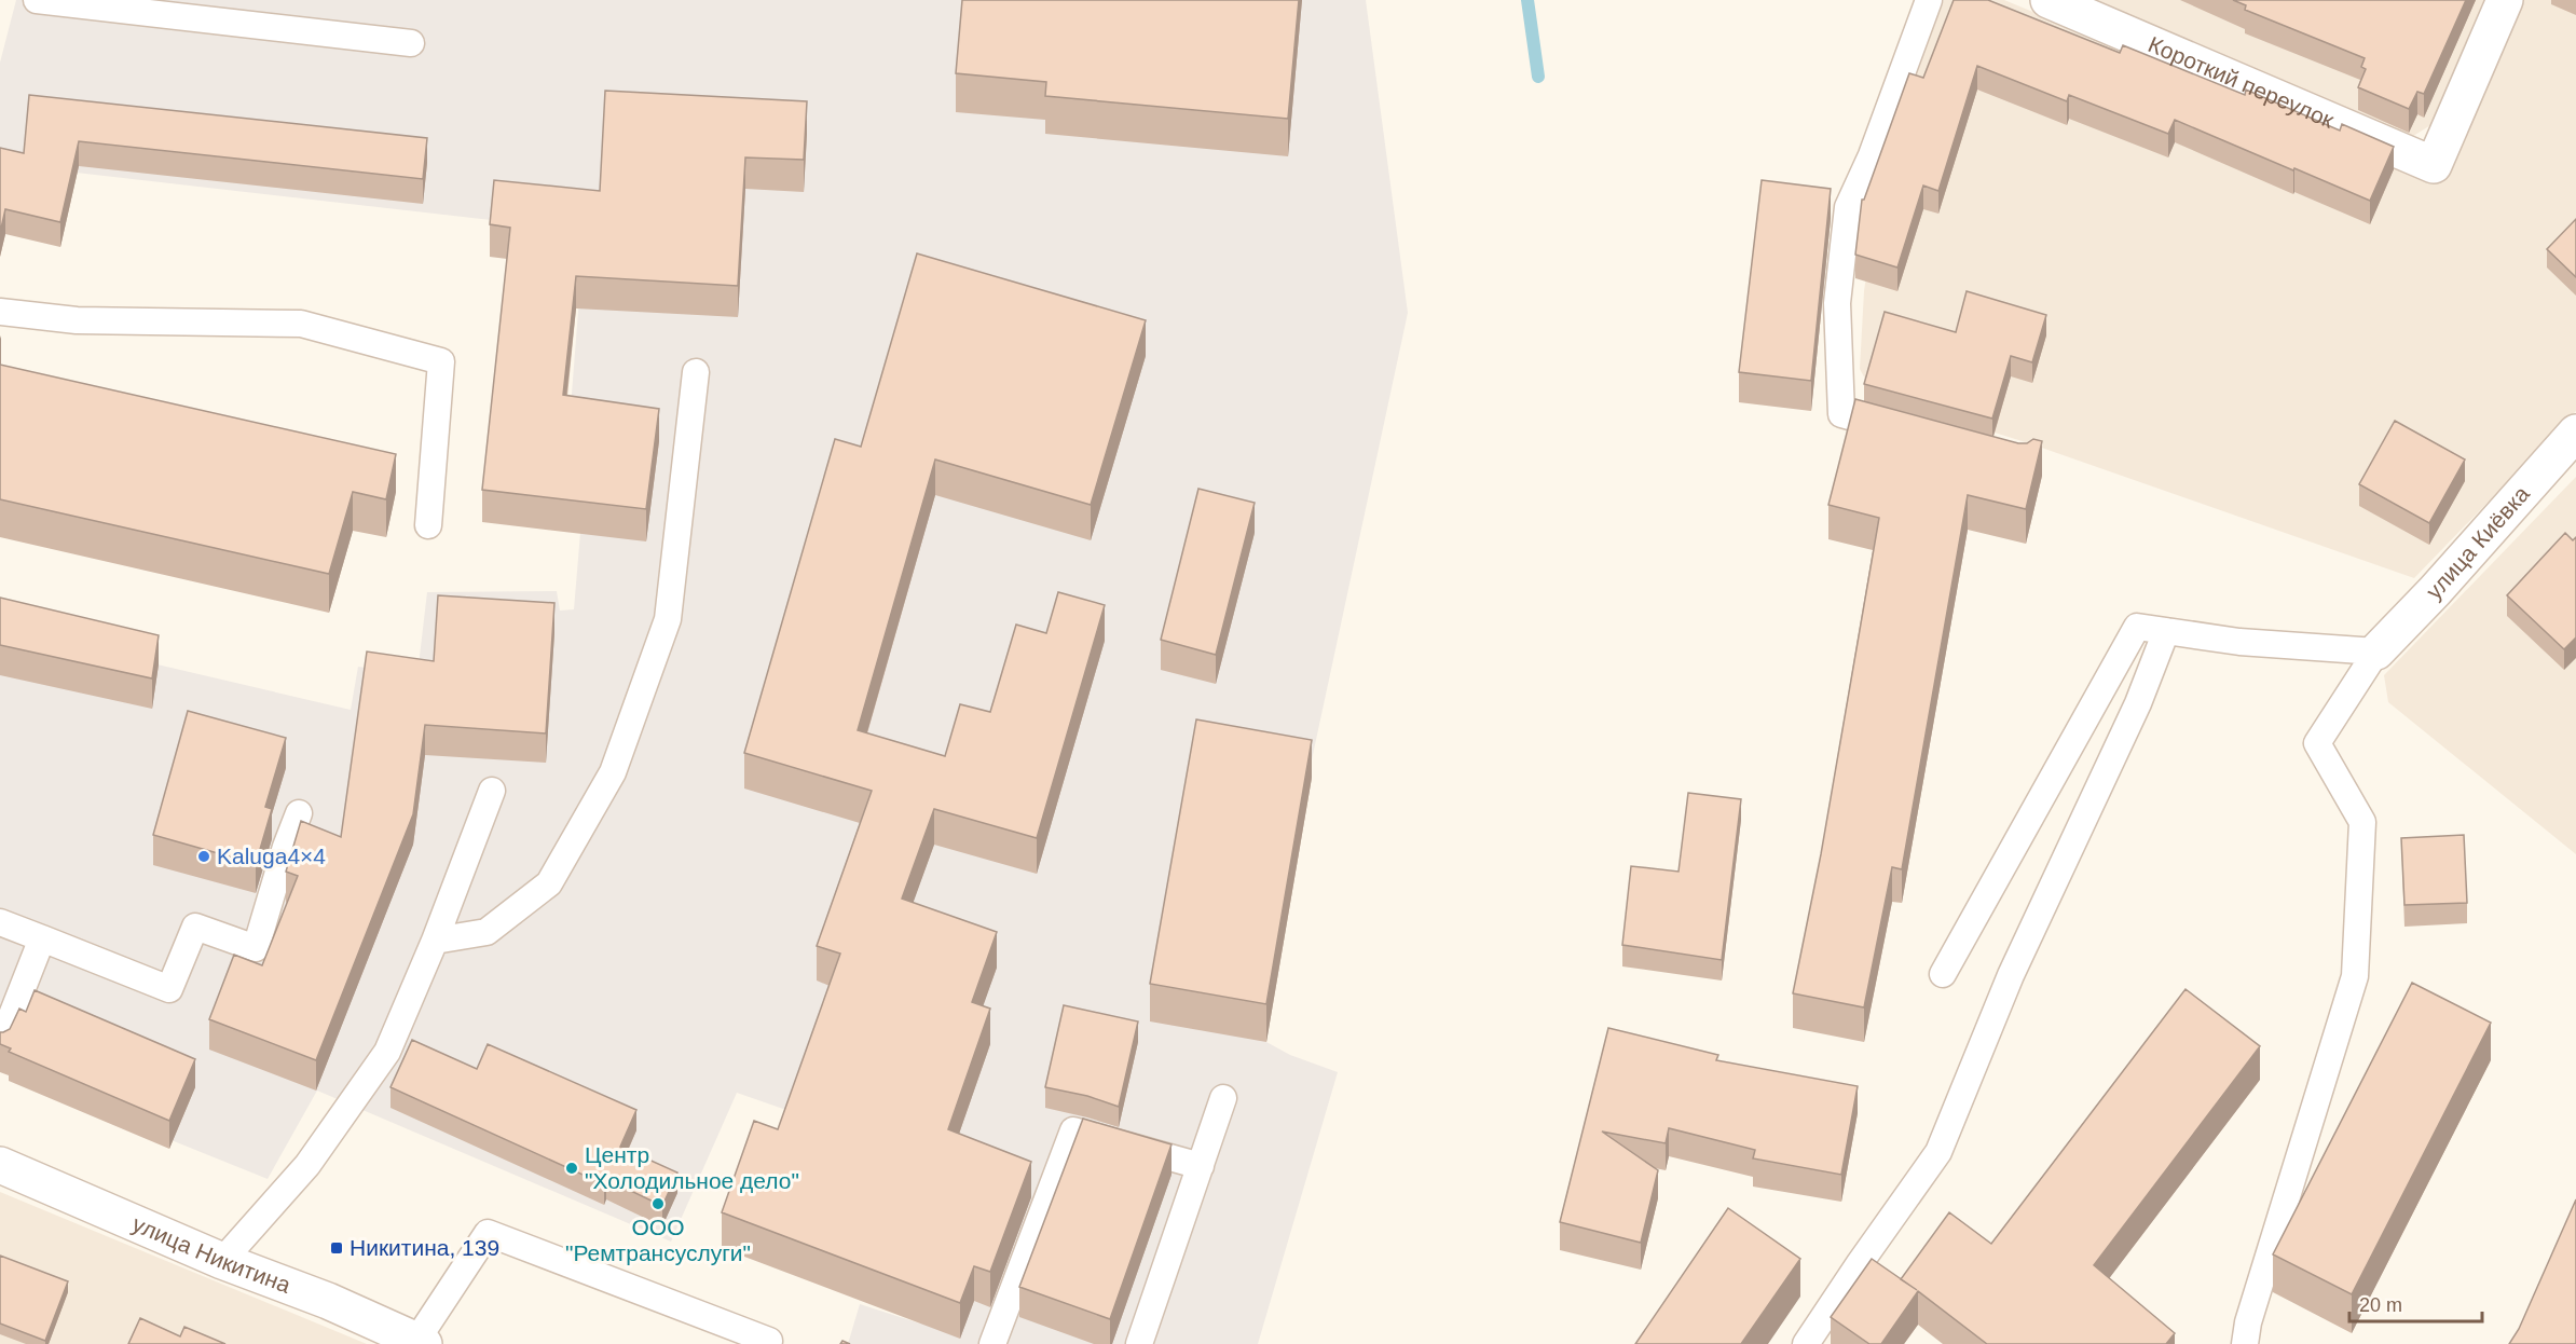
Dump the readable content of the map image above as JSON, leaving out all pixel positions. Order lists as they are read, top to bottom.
{
  "streets": {
    "street": ["Короткий переулок", "улица Киёвка", "улица Никитина"]
  },
  "places": {
    "other": ["Kaluga4×4", "Центр \"Холодильное дело\"", "ООО \"Ремтрансуслуги\""],
    "transit": ["Никитина, 139"]
  },
  "scale_bar": "20 m"
}
